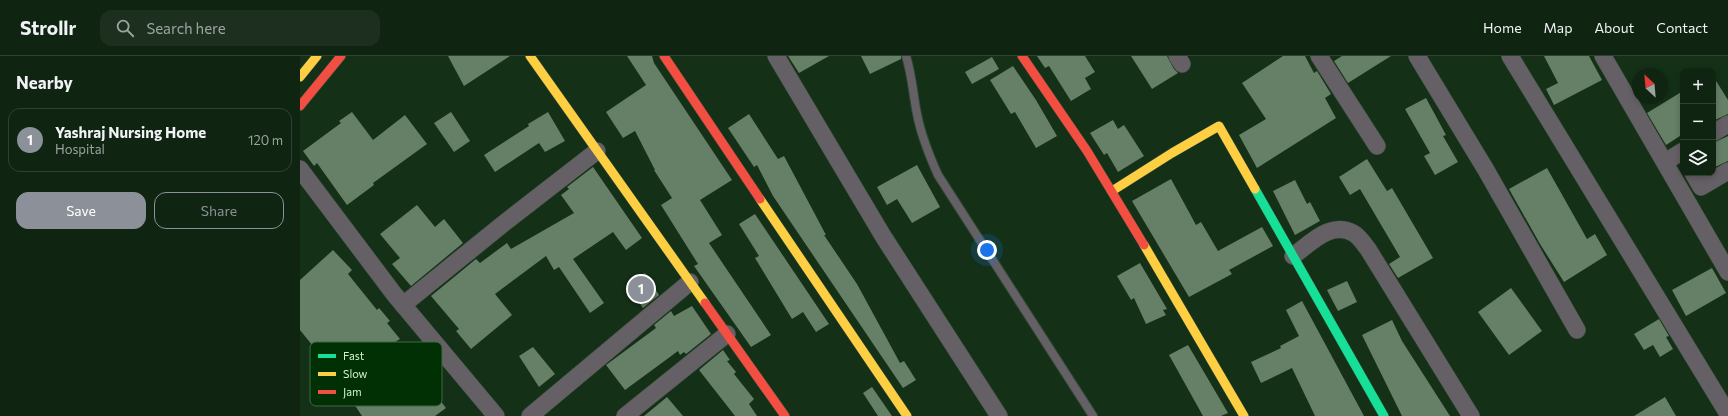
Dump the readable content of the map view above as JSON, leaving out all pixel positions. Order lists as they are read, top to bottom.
{
  "legend": ["Fast", "Slow", "Jam"],
  "north": "top left",
  "page": {
    "header": "Strollr",
    "search": "Search here",
    "nav": [
      "Home",
      "Map",
      "About",
      "Contact"
    ],
    "heading": "Nearby",
    "map_buttons": ["+", "−"],
    "list": [
      {
        "mark": "1",
        "name": "Yashraj Nursing Home",
        "note": "Hospital",
        "value": "120 m"
      }
    ],
    "buttons": ["Save", "Share"],
    "pins": "1"
  }
}
